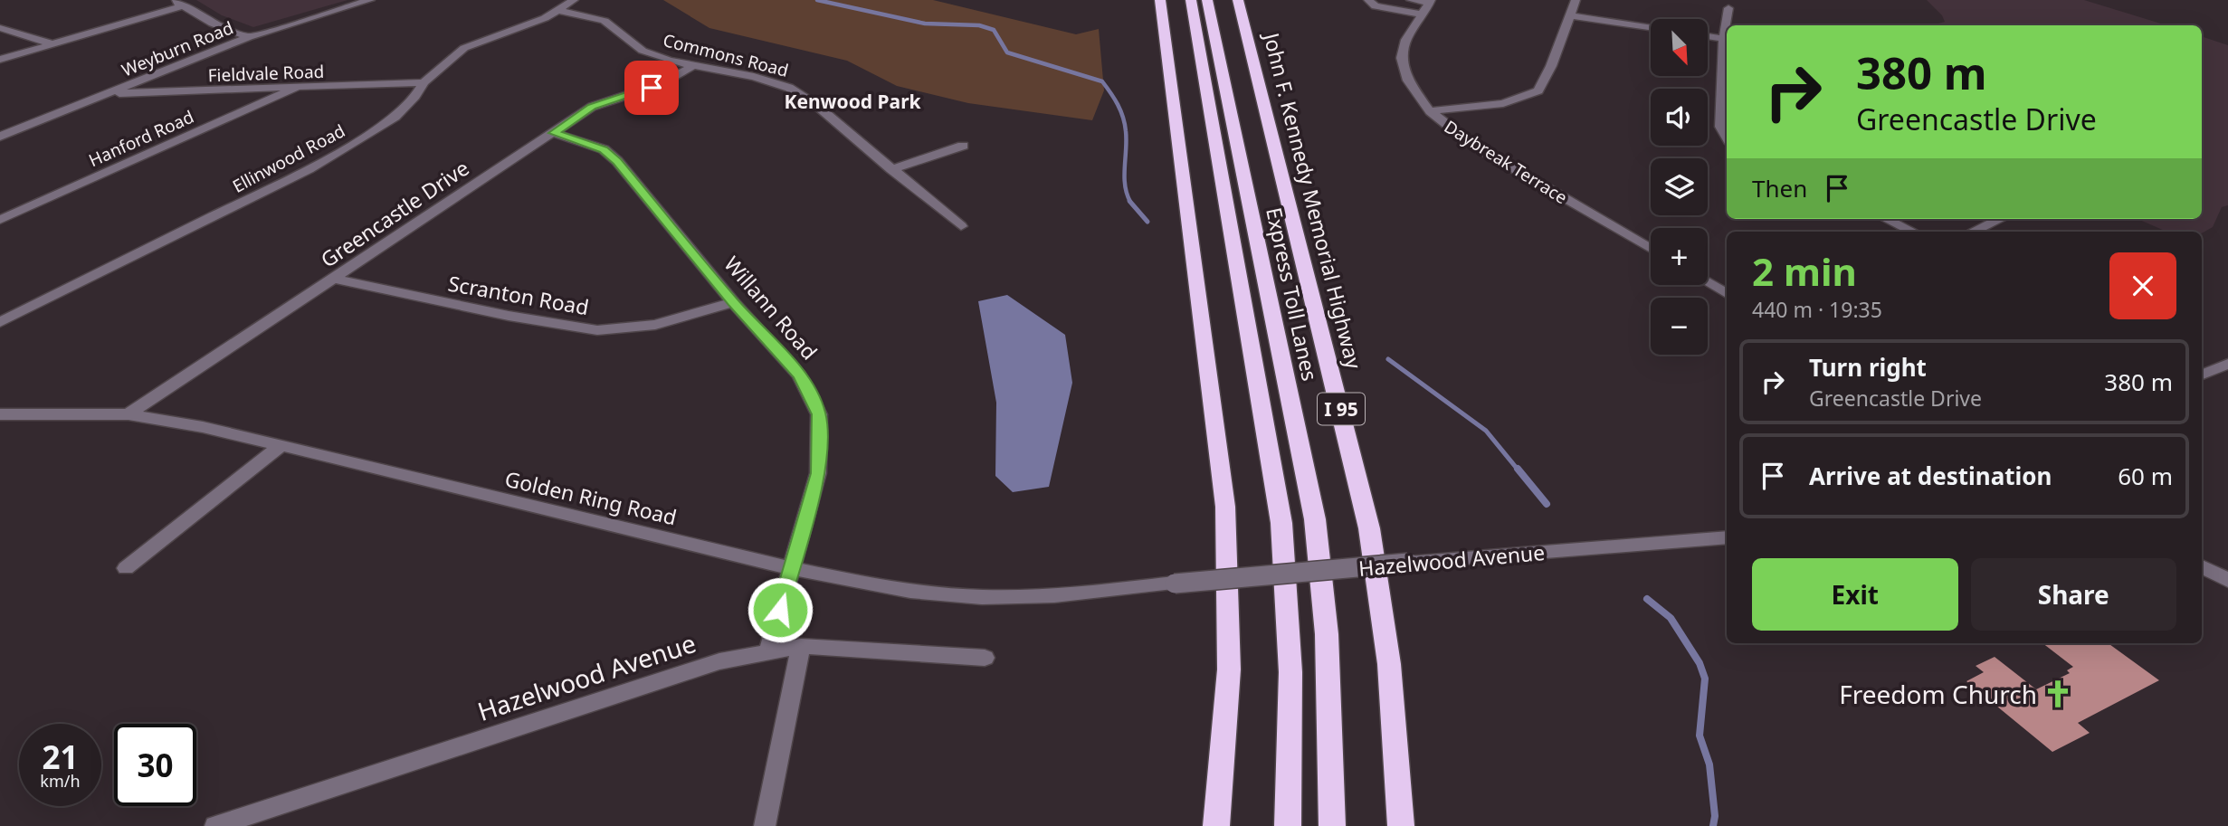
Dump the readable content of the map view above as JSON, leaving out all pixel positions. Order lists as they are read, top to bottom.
{
  "streets": {
    "highway": ["John F. Kennedy Memorial Highway", "Express Toll Lanes", "I 95"],
    "street": [
      "Weyburn Road",
      "Commons Road",
      "Fieldvale Road",
      "Hanford Road",
      "Ellinwood Road",
      "Daybreak Terrace",
      "Greencastle Drive",
      "Scranton Road",
      "Willann Road",
      "Golden Ring Road",
      "Hazelwood Avenue"
    ]
  },
  "crossings": [
    ["Weyburn Road", "Fieldvale Road"],
    ["Commons Road", "Ellinwood Road"],
    ["Commons Road", "Greencastle Drive"],
    ["Fieldvale Road", "Hanford Road"],
    ["Fieldvale Road", "Ellinwood Road"],
    ["Greencastle Drive", "Scranton Road"],
    ["Greencastle Drive", "Willann Road"],
    ["Greencastle Drive", "Golden Ring Road"],
    ["Scranton Road", "Willann Road"],
    ["Willann Road", "Golden Ring Road"],
    ["Willann Road", "Hazelwood Avenue"],
    ["Golden Ring Road", "Hazelwood Avenue"]
  ],
  "districts": ["Kenwood Park"],
  "places": {
    "church": ["Freedom Church"]
  },
  "north": "bottom right",
  "page": {
    "map_buttons": ["+", "−"],
    "turn": ["380 m", "Greencastle Drive"],
    "then": "Then",
    "heading": ["2 min", "440 m · 19:35"],
    "list": [
      {
        "name": "Turn right",
        "note": "Greencastle Drive",
        "value": "380 m"
      },
      {
        "name": "Arrive at destination",
        "value": "60 m"
      }
    ],
    "buttons": ["Exit", "Share"],
    "speed": "21 km/h",
    "limit": "30"
  }
}
